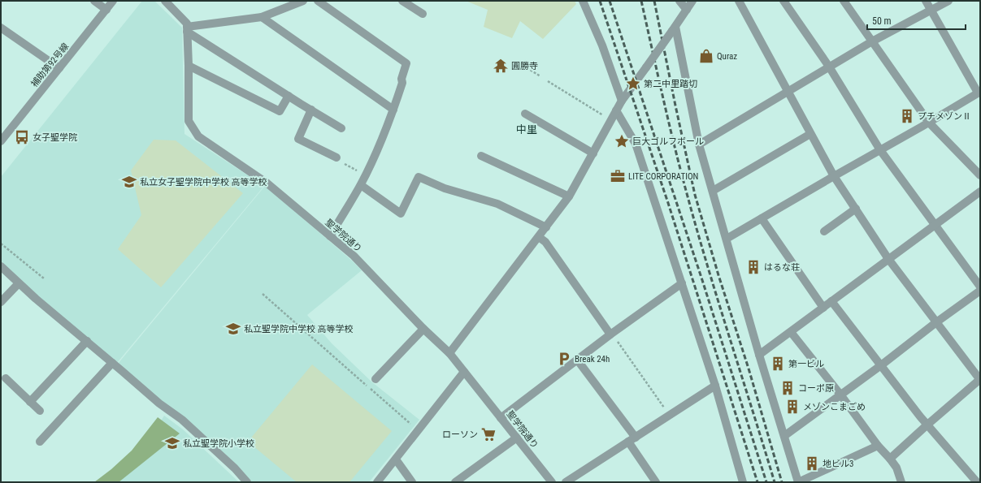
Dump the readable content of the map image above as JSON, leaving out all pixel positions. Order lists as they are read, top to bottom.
{
  "streets": {
    "street": ["補助第92号線", "聖学院通り"]
  },
  "districts": ["中里"],
  "places": {
    "shop": ["Quraz"],
    "temple": ["圓勝寺"],
    "place": ["第二中里踏切", "巨大ゴルフボール"],
    "building": [
      "プチメゾンⅡ",
      "はるな荘",
      "第一ビル",
      "コーポ原",
      "メゾンこまごめ",
      "地ビル3"
    ],
    "bus stop": ["女子聖学院"],
    "office": ["LITE CORPORATION"],
    "school or university": ["私立女子聖学院中学校 高等学校", "私立聖学院中学校 高等学校", "私立聖学院小学校"],
    "parking": ["Break 24h"],
    "supermarket": ["ローソン"]
  },
  "scale_bar": "50 m"
}
